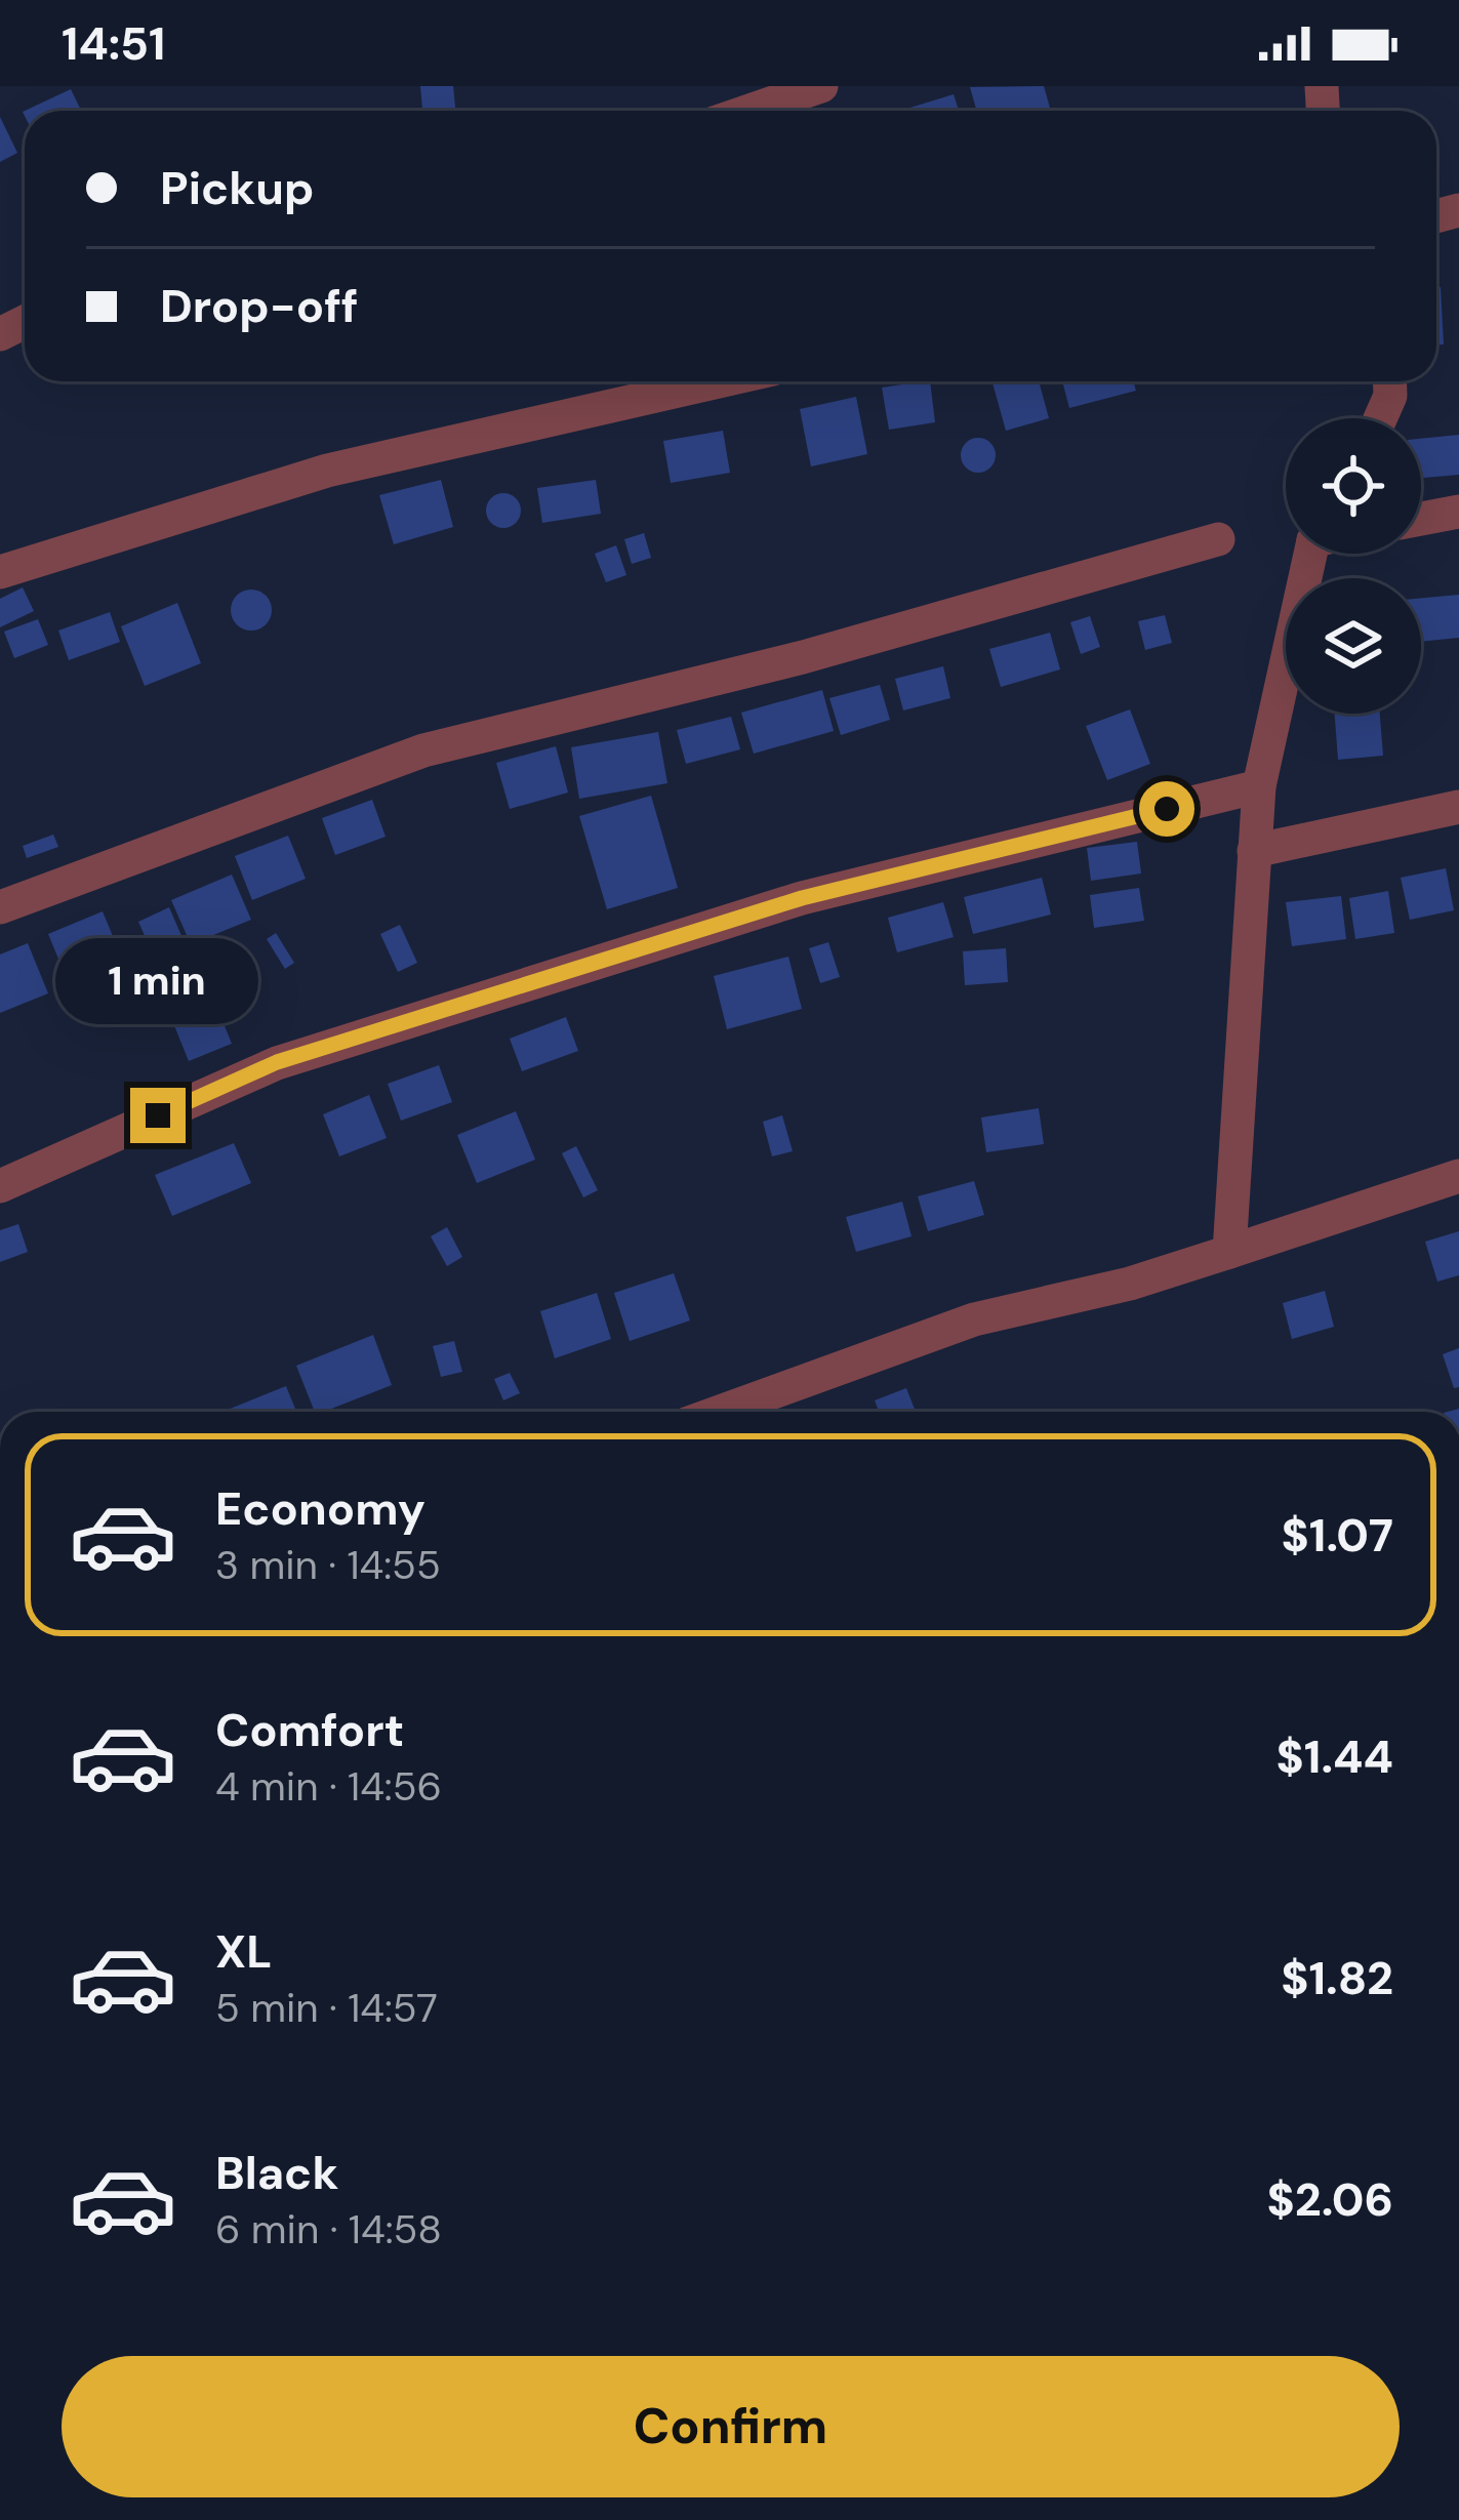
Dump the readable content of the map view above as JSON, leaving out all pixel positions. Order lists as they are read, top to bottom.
{
  "page": {
    "status": "14:51",
    "banner": ["Pickup", "Drop-off"],
    "bubble": "1 min",
    "list": [
      {
        "name": "Economy",
        "note": "3 min · 14:55",
        "value": "$1.07"
      },
      {
        "name": "Comfort",
        "note": "4 min · 14:56",
        "value": "$1.44"
      },
      {
        "name": "XL",
        "note": "5 min · 14:57",
        "value": "$1.82"
      },
      {
        "name": "Black",
        "note": "6 min · 14:58",
        "value": "$2.06"
      }
    ],
    "buttons": "Confirm"
  }
}
